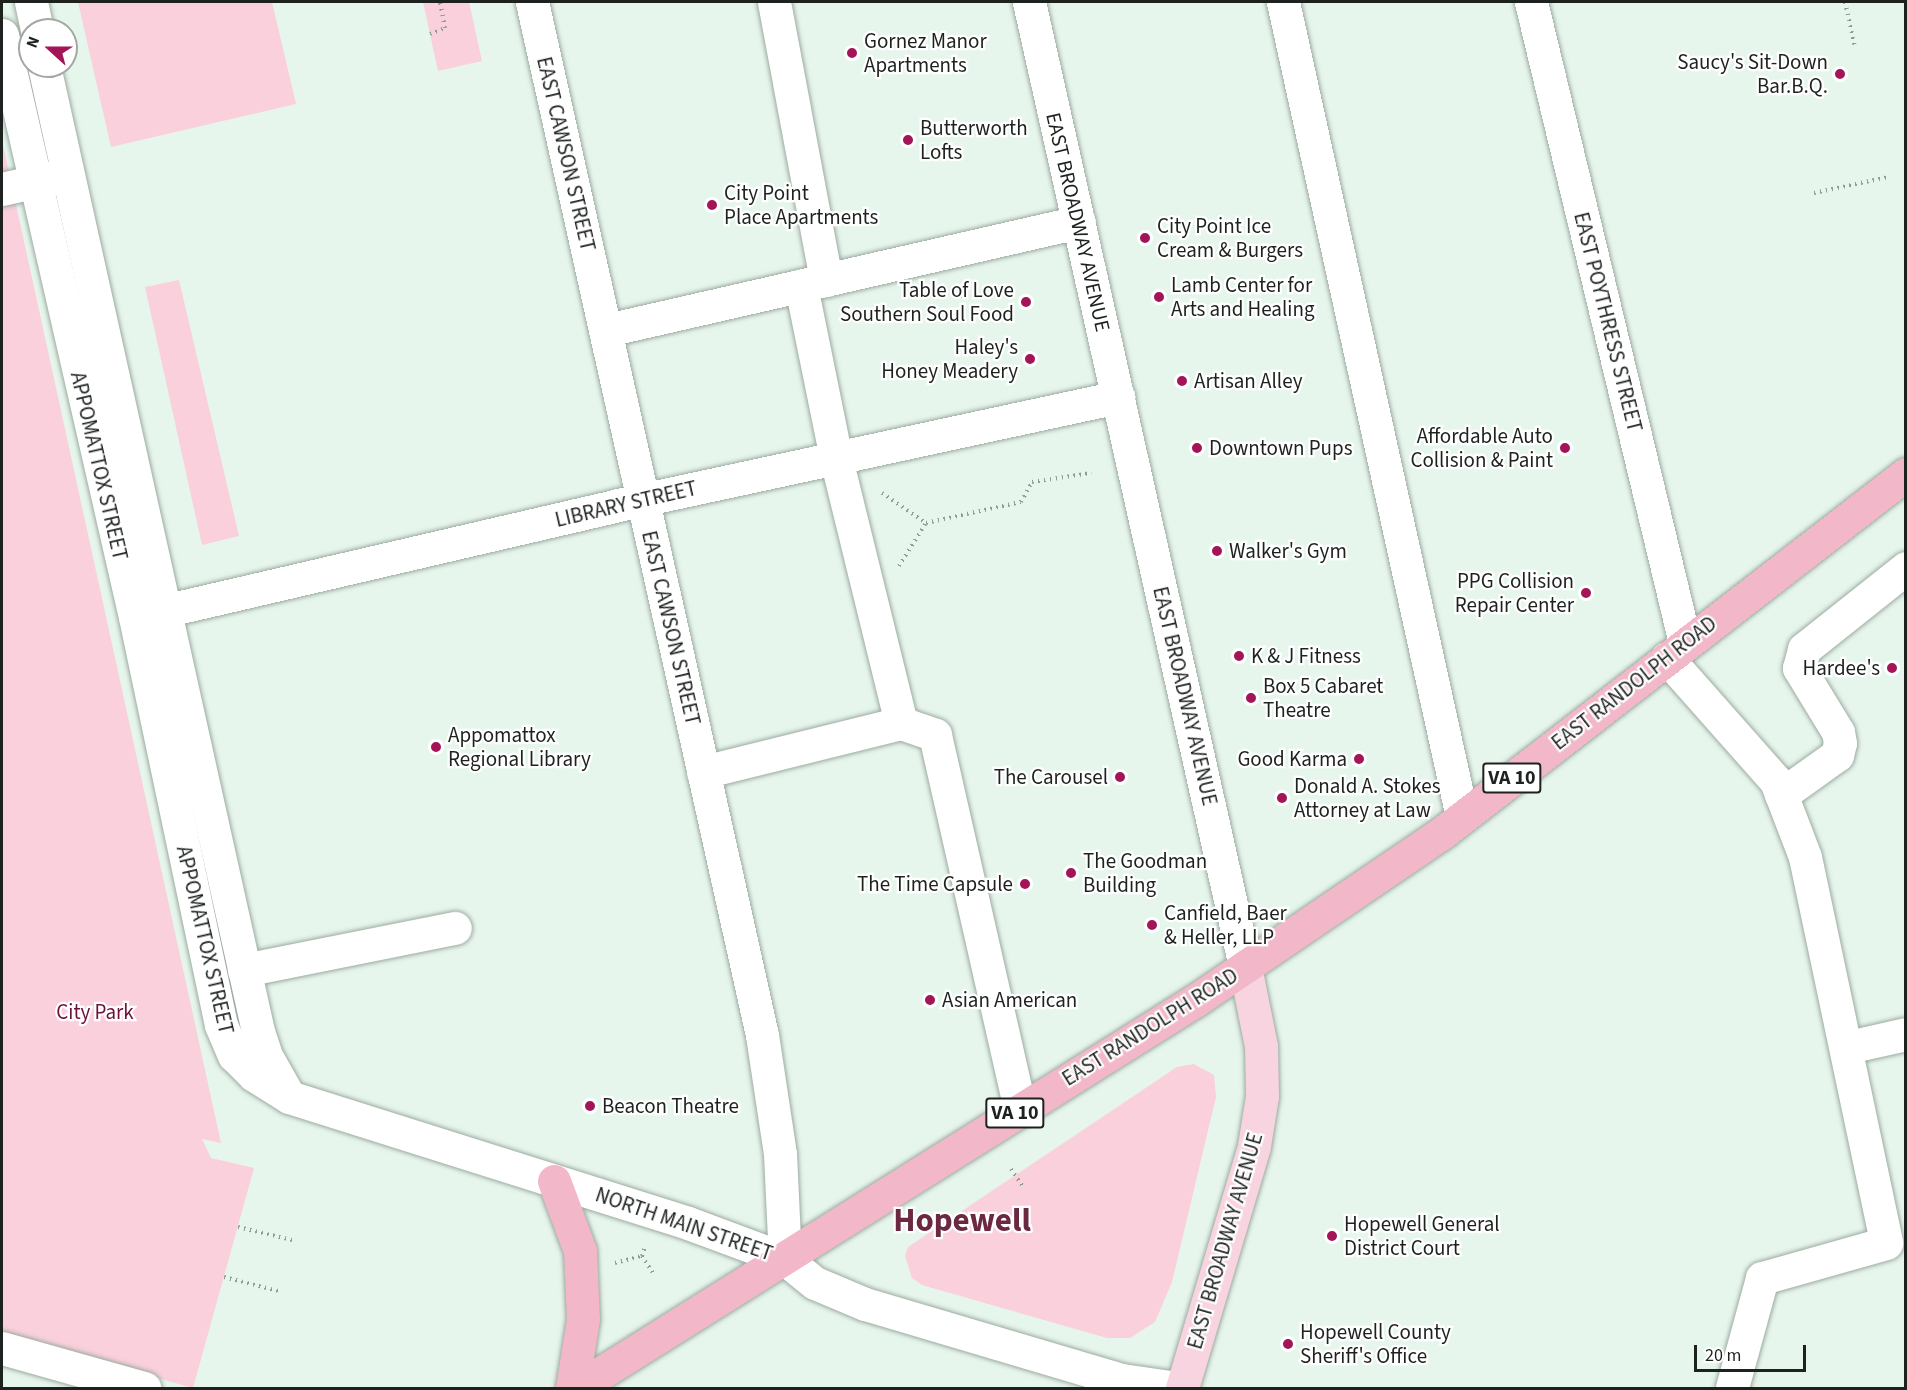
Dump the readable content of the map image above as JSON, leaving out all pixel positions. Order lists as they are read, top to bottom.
{
  "streets": {
    "highway": ["EAST RANDOLPH ROAD", "VA 10"],
    "main road": ["EAST BROADWAY AVENUE"],
    "street": [
      "EAST CAWSON STREET",
      "EAST POYTHRESS STREET",
      "APPOMATTOX STREET",
      "LIBRARY STREET",
      "NORTH MAIN STREET"
    ]
  },
  "crossings": [
    ["EAST CAWSON STREET", "LIBRARY STREET"],
    ["EAST CAWSON STREET", "EAST RANDOLPH ROAD"],
    ["EAST CAWSON STREET", "VA 10"],
    ["EAST CAWSON STREET", "NORTH MAIN STREET"],
    ["EAST BROADWAY AVENUE", "LIBRARY STREET"],
    ["EAST BROADWAY AVENUE", "EAST RANDOLPH ROAD"],
    ["EAST POYTHRESS STREET", "EAST RANDOLPH ROAD"],
    ["APPOMATTOX STREET", "LIBRARY STREET"],
    ["APPOMATTOX STREET", "NORTH MAIN STREET"],
    ["EAST RANDOLPH ROAD", "VA 10"],
    ["EAST RANDOLPH ROAD", "NORTH MAIN STREET"],
    ["VA 10", "NORTH MAIN STREET"]
  ],
  "districts": ["Hopewell"],
  "parks": ["City Park"],
  "places": [
    "Gornez Manor Apartments",
    "Saucy's Sit-Down Bar.B.Q.",
    "Butterworth Lofts",
    "City Point Place Apartments",
    "City Point Ice Cream & Burgers",
    "Lamb Center for Arts and Healing",
    "Table of Love Southern Soul Food",
    "Haley's Honey Meadery",
    "Artisan Alley",
    "Downtown Pups",
    "Affordable Auto Collision & Paint",
    "Walker's Gym",
    "PPG Collision Repair Center",
    "K & J Fitness",
    "Hardee's",
    "Box 5 Cabaret Theatre",
    "Appomattox Regional Library",
    "Good Karma",
    "The Carousel",
    "Donald A. Stokes Attorney at Law",
    "The Goodman Building",
    "The Time Capsule",
    "Canfield, Baer & Heller, LLP",
    "Asian American",
    "Beacon Theatre",
    "Hopewell General District Court",
    "Hopewell County Sheriff's Office"
  ],
  "scale_bar": "20 m",
  "north": "left"
}
